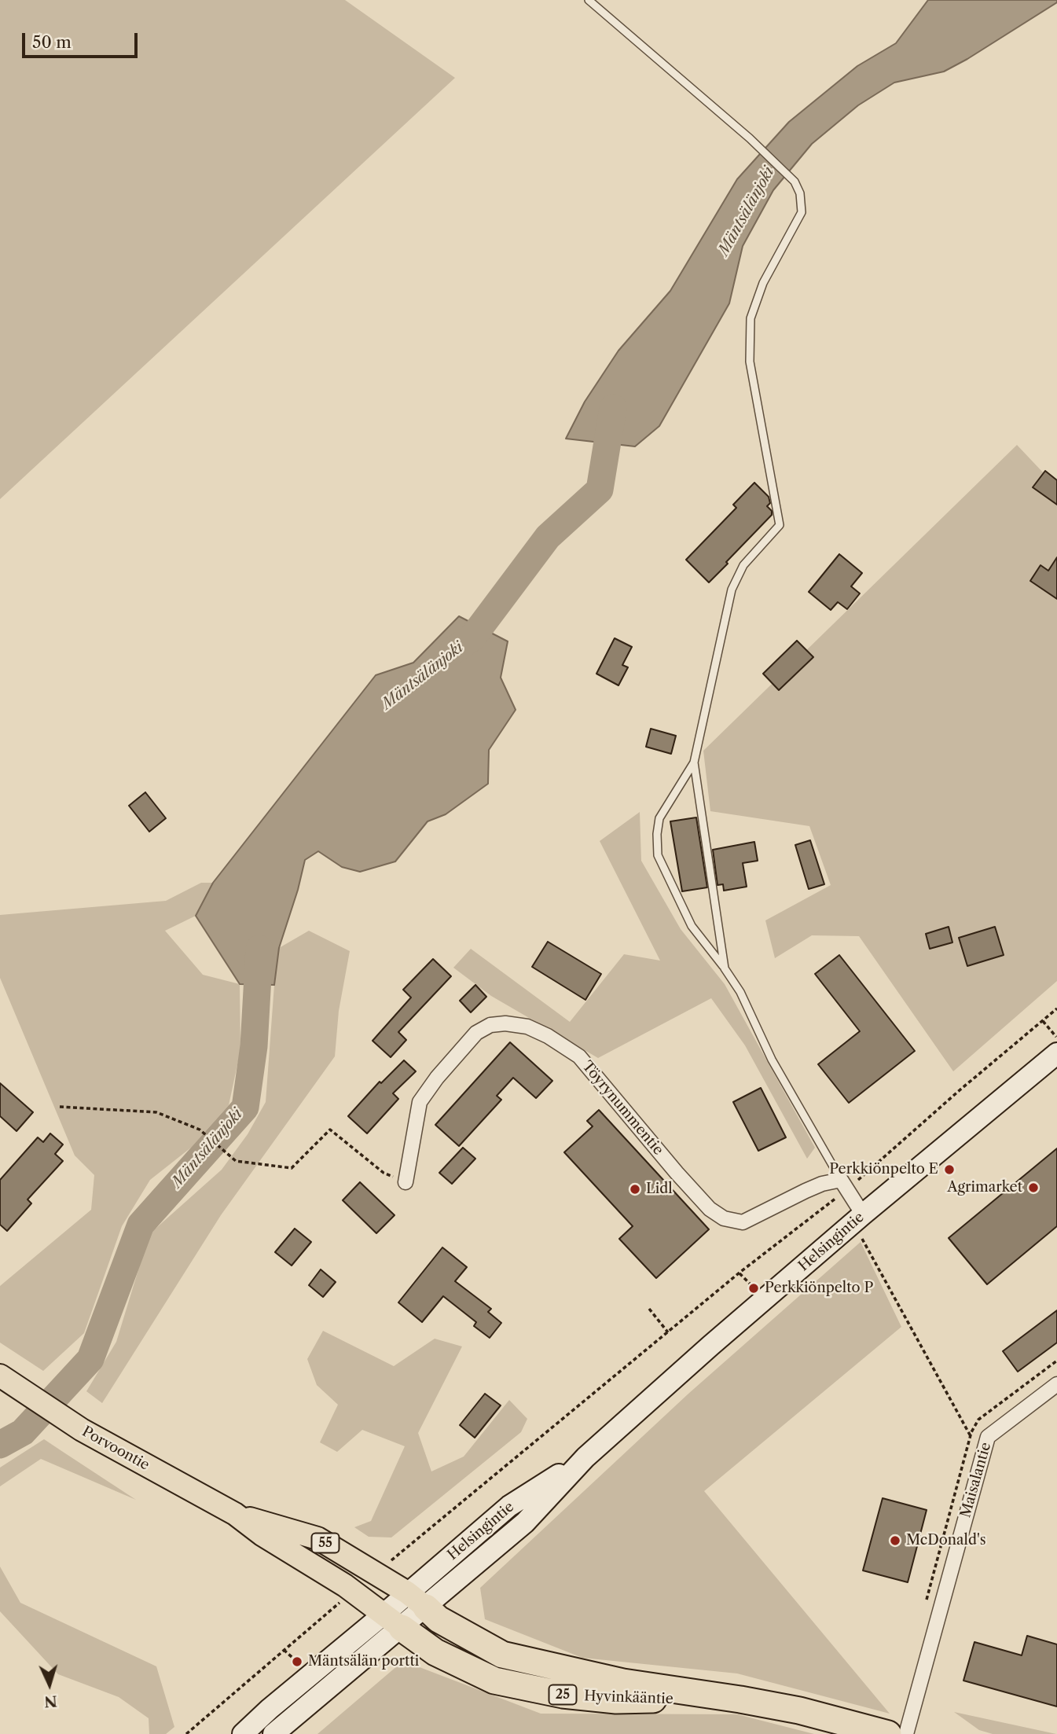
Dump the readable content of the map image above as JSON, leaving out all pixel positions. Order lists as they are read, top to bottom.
{
  "streets": {
    "highway": ["25", "Hyvinkääntie"],
    "main road": ["Helsingintie", "Porvoontie", "55"],
    "street": ["Töyrynummentie", "Maisalantie"]
  },
  "crossings": [
    ["Helsingintie", "Porvoontie"],
    ["Helsingintie", "Hyvinkääntie"],
    ["Porvoontie", "Hyvinkääntie"],
    ["Maisalantie", "Hyvinkääntie"]
  ],
  "water": ["Mäntsälänjoki"],
  "places": [
    "Perkkiönpelto E",
    "Agrimarket",
    "Lidl",
    "Perkkiönpelto P",
    "McDonald's",
    "Mäntsälän portti"
  ],
  "scale_bar": "50 m",
  "north": "bottom"
}
